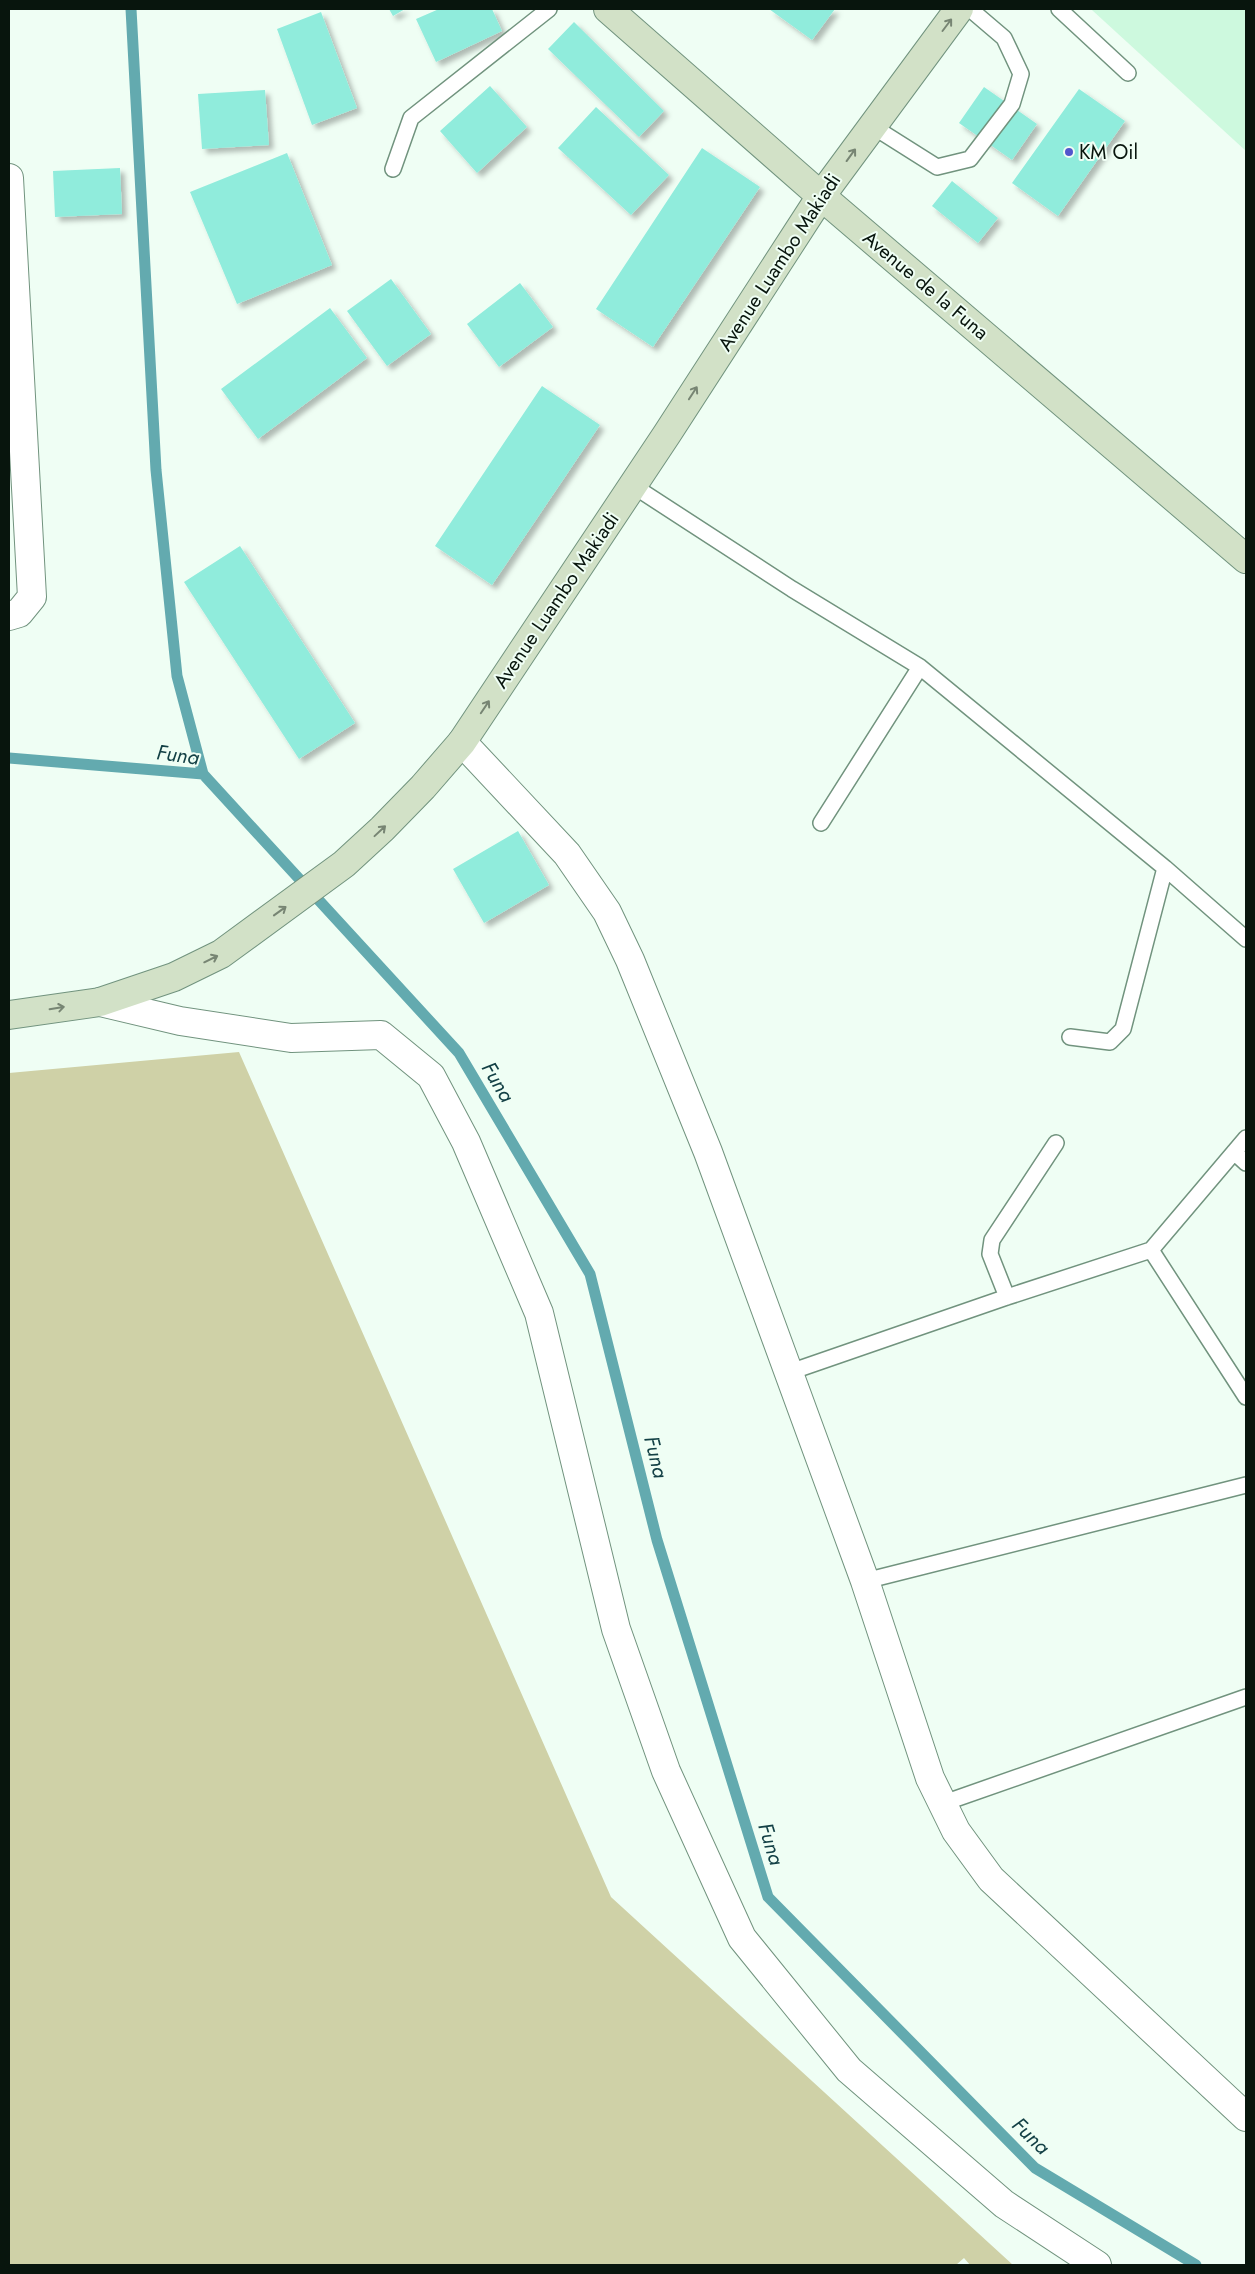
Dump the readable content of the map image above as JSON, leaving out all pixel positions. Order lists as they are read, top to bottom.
{
  "streets": {
    "main road": ["Avenue Luambo Makiadi", "Avenue de la Funa"]
  },
  "crossings": [
    ["Avenue Luambo Makiadi", "Avenue de la Funa"]
  ],
  "one_way": ["Avenue Luambo Makiadi"],
  "water": ["Funa"],
  "places": ["KM Oil"]
}
